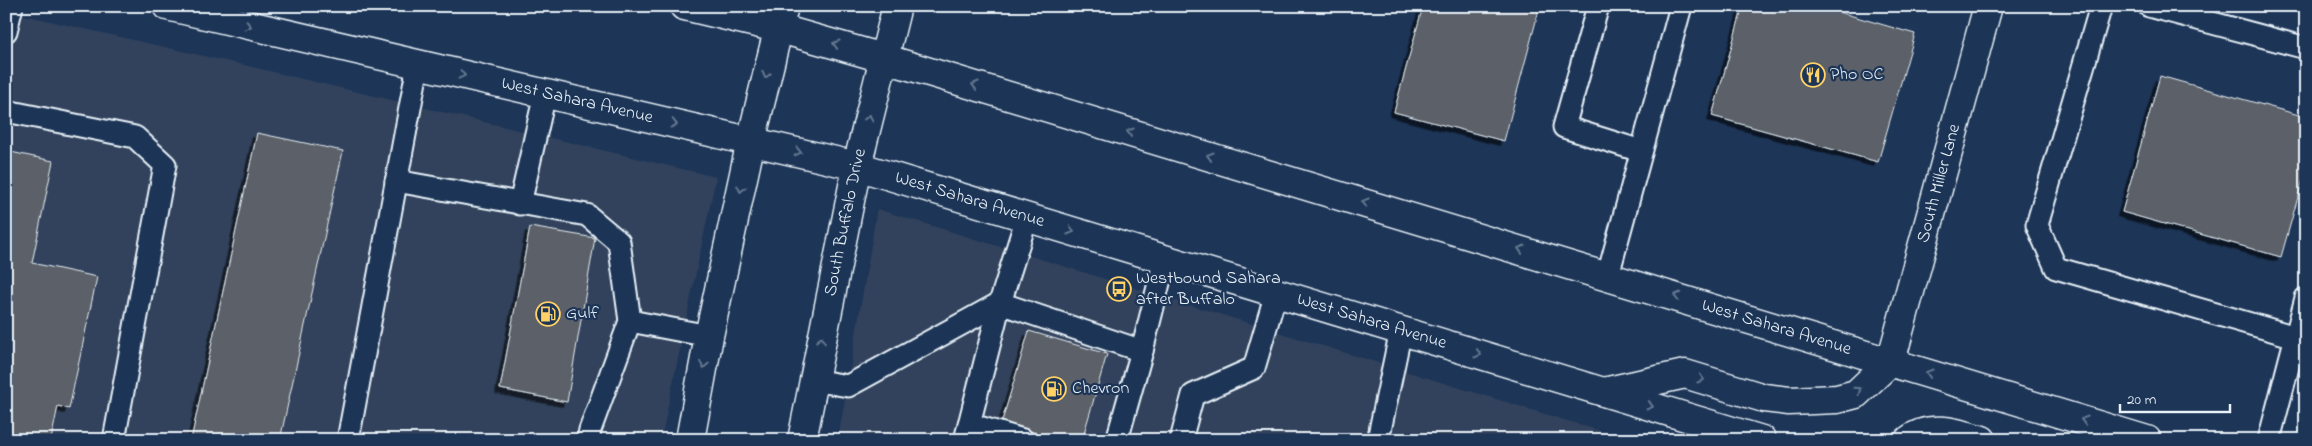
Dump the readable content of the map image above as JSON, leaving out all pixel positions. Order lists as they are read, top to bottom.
{
  "streets": {
    "main road": ["West Sahara Avenue", "South Miller Lane", "South Buffalo Drive"]
  },
  "crossings": [
    ["West Sahara Avenue", "South Miller Lane"],
    ["West Sahara Avenue", "South Buffalo Drive"]
  ],
  "places": {
    "restaurant": ["Pho OC"],
    "bus stop": ["Westbound Sahara after Buffalo"],
    "fuel station": ["Gulf", "Chevron"]
  },
  "scale_bar": "20 m"
}
